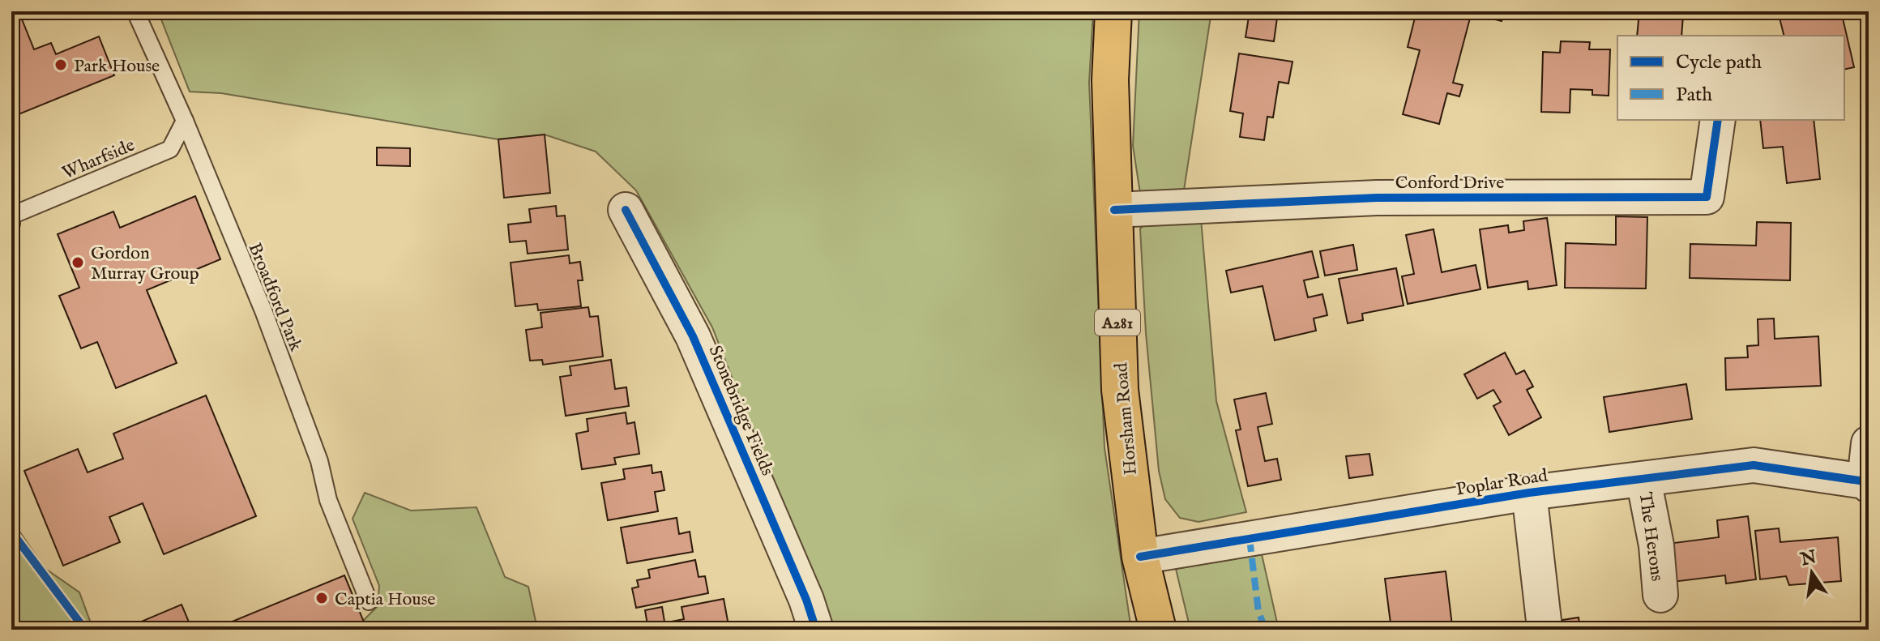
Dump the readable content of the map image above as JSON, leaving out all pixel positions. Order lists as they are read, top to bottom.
{
  "streets": {
    "main road": ["A281", "Horsham Road"],
    "street": [
      "Conford Drive",
      "Stonebridge Fields",
      "Poplar Road",
      "The Herons"
    ],
    "lane": ["Wharfside", "Broadford Park"]
  },
  "crossings": [
    ["Wharfside", "Broadford Park"],
    ["Conford Drive", "Horsham Road"],
    ["Horsham Road", "Poplar Road"],
    ["Poplar Road", "The Herons"]
  ],
  "places": ["Park House", "Gordon Murray Group", "Captia House"],
  "legend": ["Cycle path", "Path"],
  "north": "top"
}
